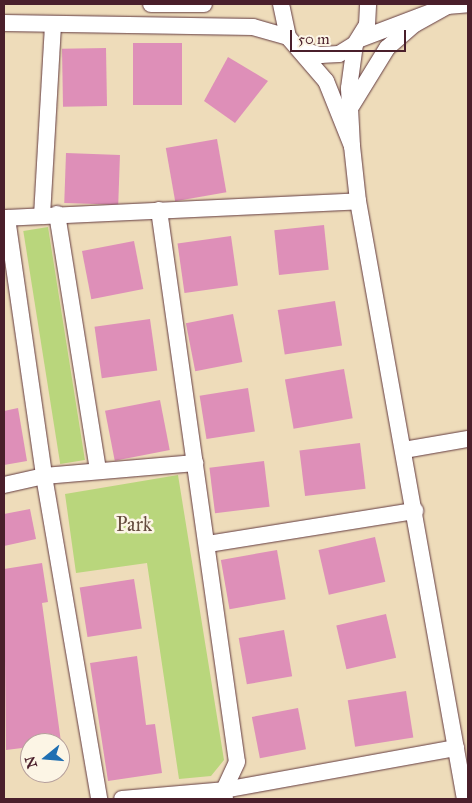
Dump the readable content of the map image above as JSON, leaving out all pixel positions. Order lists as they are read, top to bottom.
{
  "parks": ["Park"],
  "scale_bar": "50 m",
  "north": "left"
}
